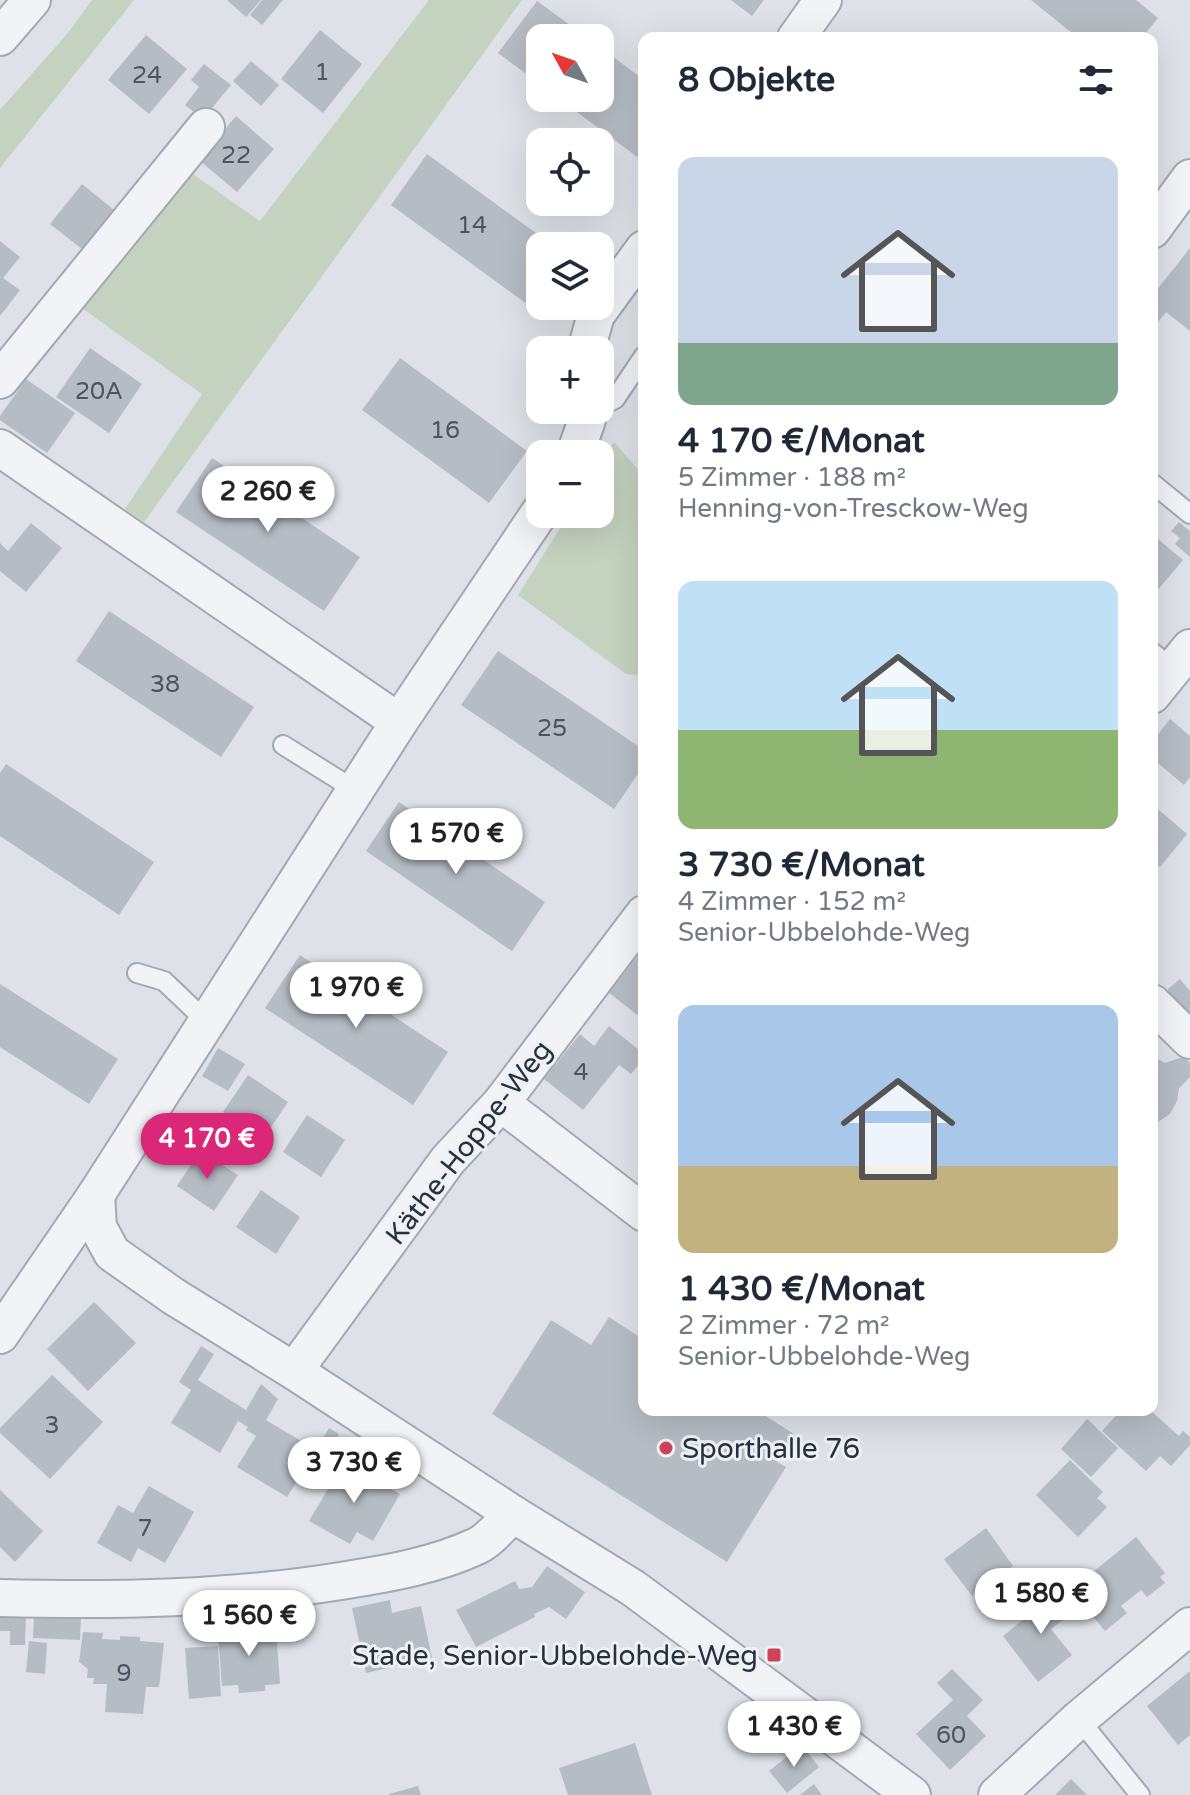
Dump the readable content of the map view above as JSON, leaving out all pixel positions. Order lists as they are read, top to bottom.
{
  "streets": {
    "street": ["Käthe-Hoppe-Weg"]
  },
  "places": {
    "other": ["Sporthalle 76"],
    "transit": ["Stade, Senior-Ubbelohde-Weg"]
  },
  "house_numbers": [
    "1",
    "24",
    "22",
    "14",
    "20A",
    "16",
    "38",
    "25",
    "4",
    "3",
    "7",
    "9",
    "60"
  ],
  "north": "top left",
  "page": {
    "map_buttons": ["+", "−"],
    "heading": "8 Objekte",
    "list": [
      {
        "name": "4 170 €/Monat",
        "note": "5 Zimmer · 188 m² · Henning-von-Tresckow-Weg"
      },
      {
        "name": "3 730 €/Monat",
        "note": "4 Zimmer · 152 m² · Senior-Ubbelohde-Weg"
      },
      {
        "name": "1 430 €/Monat",
        "note": "2 Zimmer · 72 m² · Senior-Ubbelohde-Weg"
      }
    ],
    "price": [
      "2 260 €",
      "1 570 €",
      "1 970 €",
      "4 170 €",
      "3 730 €",
      "1 580 €",
      "1 560 €",
      "1 430 €"
    ]
  }
}
